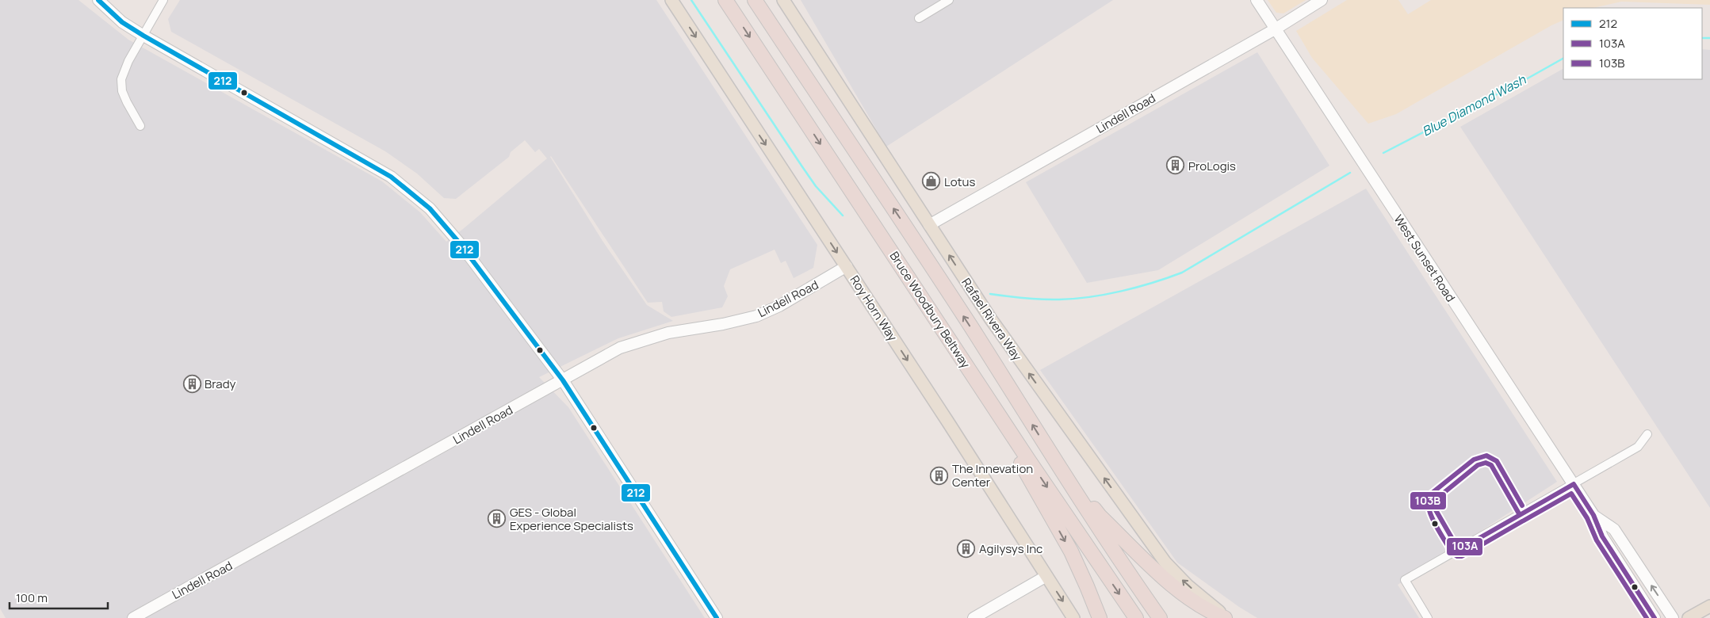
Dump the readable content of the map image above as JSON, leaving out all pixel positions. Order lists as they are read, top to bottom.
{
  "streets": {
    "highway": ["Bruce Woodbury Beltway"],
    "main road": [
      "Lindell Road",
      "West Sunset Road",
      "Roy Horn Way",
      "Rafael Rivera Way"
    ]
  },
  "crossings": [
    ["Lindell Road", "West Sunset Road"],
    ["Lindell Road", "Roy Horn Way"],
    ["Lindell Road", "Rafael Rivera Way"]
  ],
  "one_way": ["Roy Horn Way", "Rafael Rivera Way"],
  "water": ["Blue Diamond Wash"],
  "places": {
    "building": [
      "ProLogis",
      "Brady",
      "The Innevation Center",
      "GES - Global Experience Specialists",
      "Agilysys Inc"
    ],
    "shop": ["Lotus"]
  },
  "lines": ["transit line 212", "transit line 103B", "transit line 103A"],
  "legend": ["212", "103A", "103B"],
  "scale_bar": "100 m"
}
